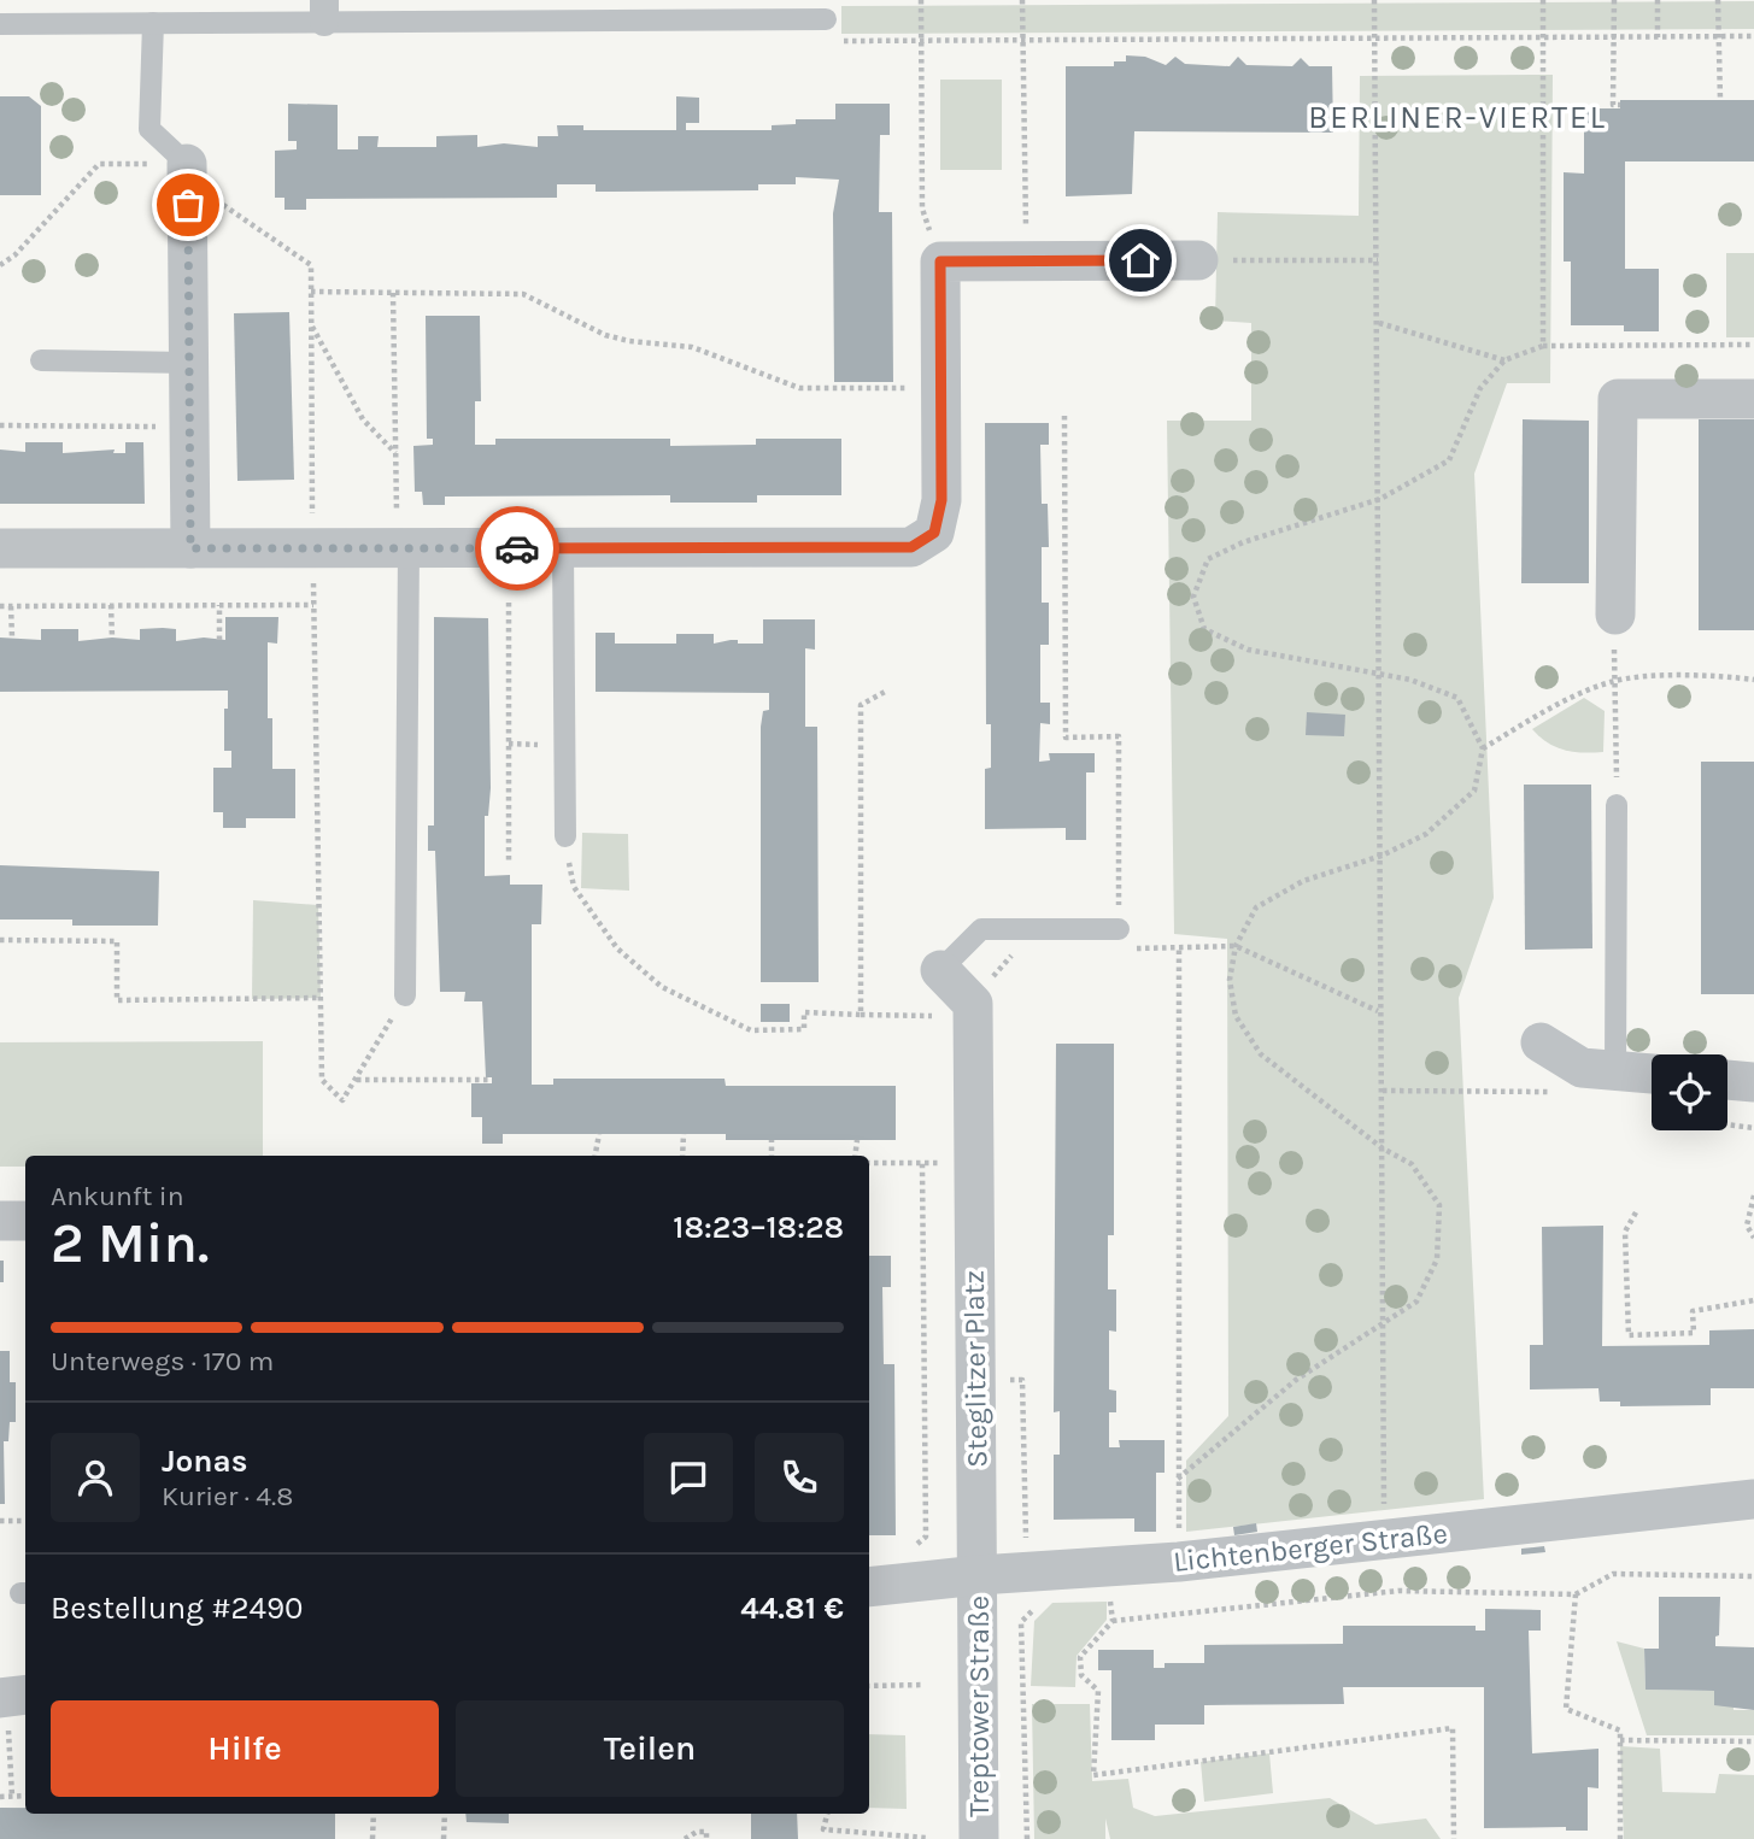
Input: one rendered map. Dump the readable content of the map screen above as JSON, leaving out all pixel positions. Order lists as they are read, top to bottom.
{
  "streets": {
    "street": ["Steglitzer Platz", "Lichtenberger Straße", "Treptower Straße"]
  },
  "crossings": [
    ["Steglitzer Platz", "Lichtenberger Straße"],
    ["Steglitzer Platz", "Treptower Straße"],
    ["Lichtenberger Straße", "Treptower Straße"]
  ],
  "districts": ["BERLINER-VIERTEL"],
  "page": {
    "heading": ["2 Min.", "Ankunft in", "18:23–18:28"],
    "panel": [
      "Jonas",
      "Kurier · 4.8",
      "Bestellung #2490",
      "44.81 €"
    ],
    "bar": "Unterwegs · 170 m",
    "buttons": ["Hilfe", "Teilen"]
  }
}
